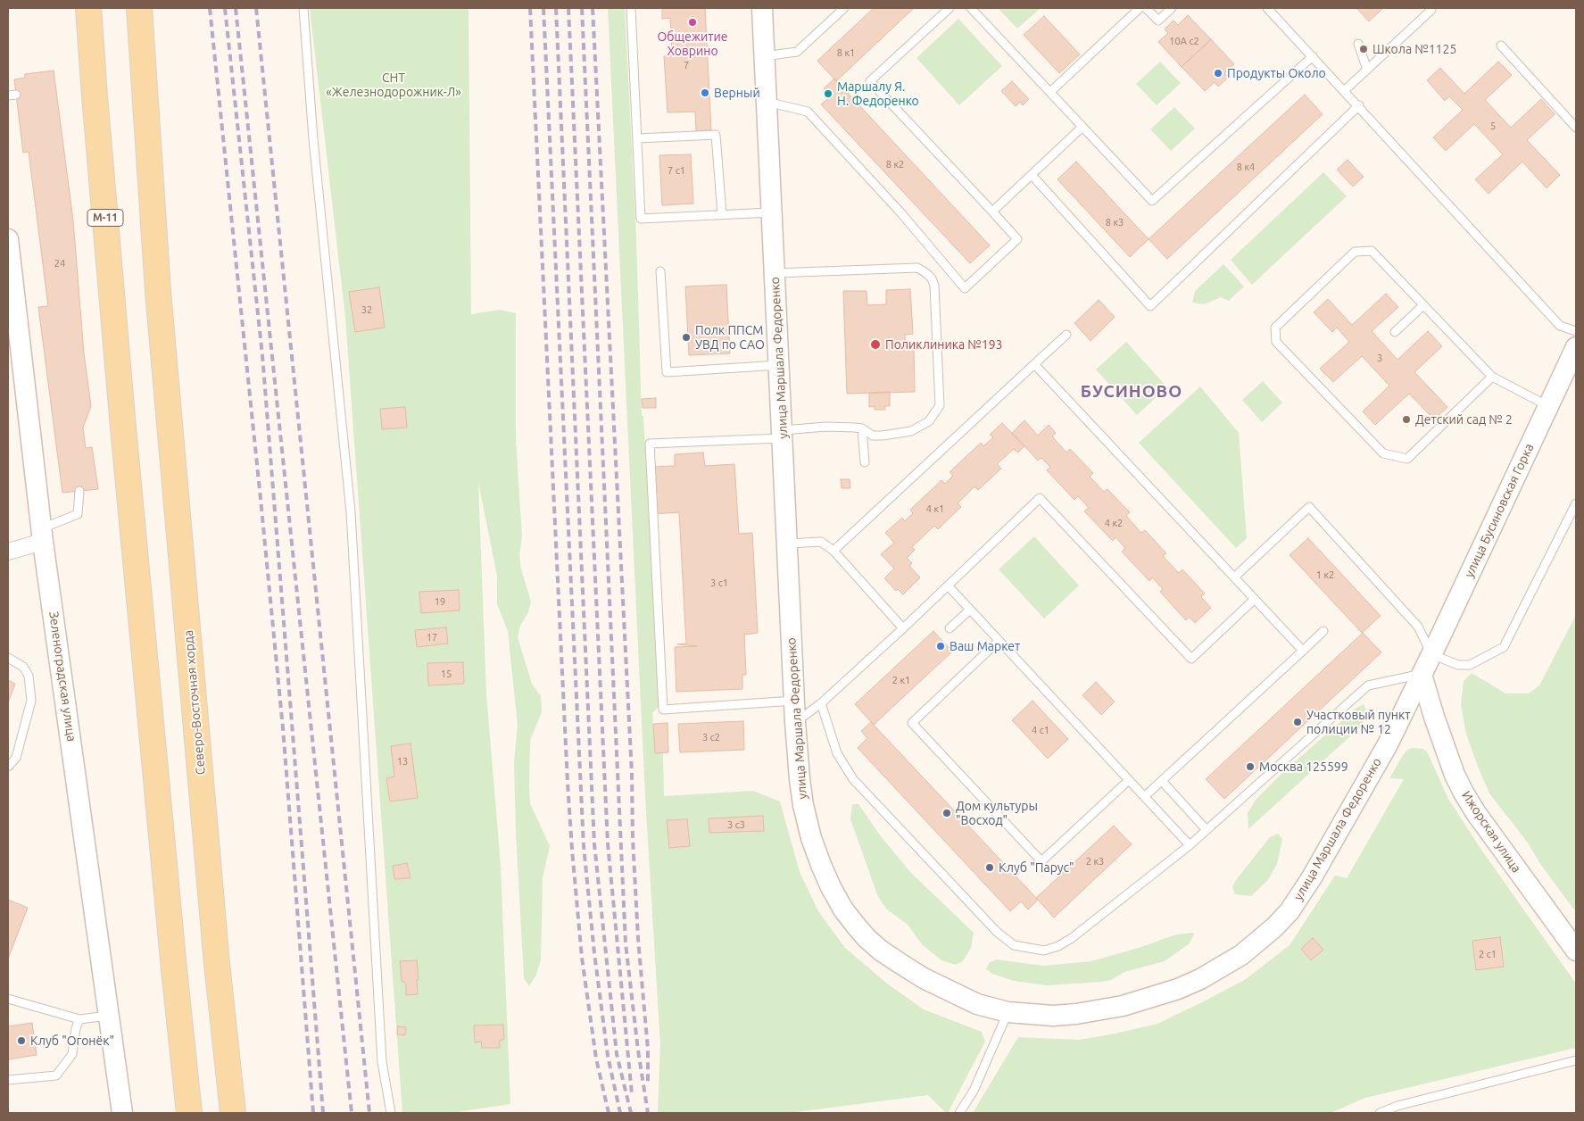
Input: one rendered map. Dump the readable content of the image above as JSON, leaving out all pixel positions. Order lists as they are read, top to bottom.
{
  "streets": {
    "main road": ["М-11", "Северо-Восточная хорда"],
    "street": [
      "улица Маршала Федоренко",
      "улица Бусиновская Горка",
      "Зеленоградская улица",
      "Ижорская улица"
    ]
  },
  "crossings": [
    ["улица Маршала Федоренко", "улица Бусиновская Горка"],
    ["улица Маршала Федоренко", "Ижорская улица"],
    ["улица Бусиновская Горка", "Ижорская улица"]
  ],
  "districts": ["БУСИНОВО"],
  "parks": ["СНТ «Железнодорожник-Л»"],
  "places": [
    "Общежитие Ховрино",
    "Школа №1125",
    "Продукты Около",
    "Верный",
    "Маршалу Я. Н. Федоренко",
    "Полк ППСМ УВД по САО",
    "Поликлиника №193",
    "Детский сад № 2",
    "Ваш Маркет",
    "Участковый пункт полиции № 12",
    "Москва 125599",
    "Дом культуры \"Восход\"",
    "Клуб \"Парус\"",
    "Клуб \"Огонёк\""
  ],
  "house_numbers": [
    "10А с2",
    "8 к1",
    "7",
    "5",
    "8 к2",
    "8 к4",
    "7 с1",
    "8 к3",
    "24",
    "32",
    "3",
    "4 к1",
    "4 к2",
    "1 к2",
    "3 с1",
    "19",
    "17",
    "15",
    "2 к1",
    "4 с1",
    "3 с2",
    "13",
    "3 с3",
    "2 к3",
    "2 с1"
  ]
}
